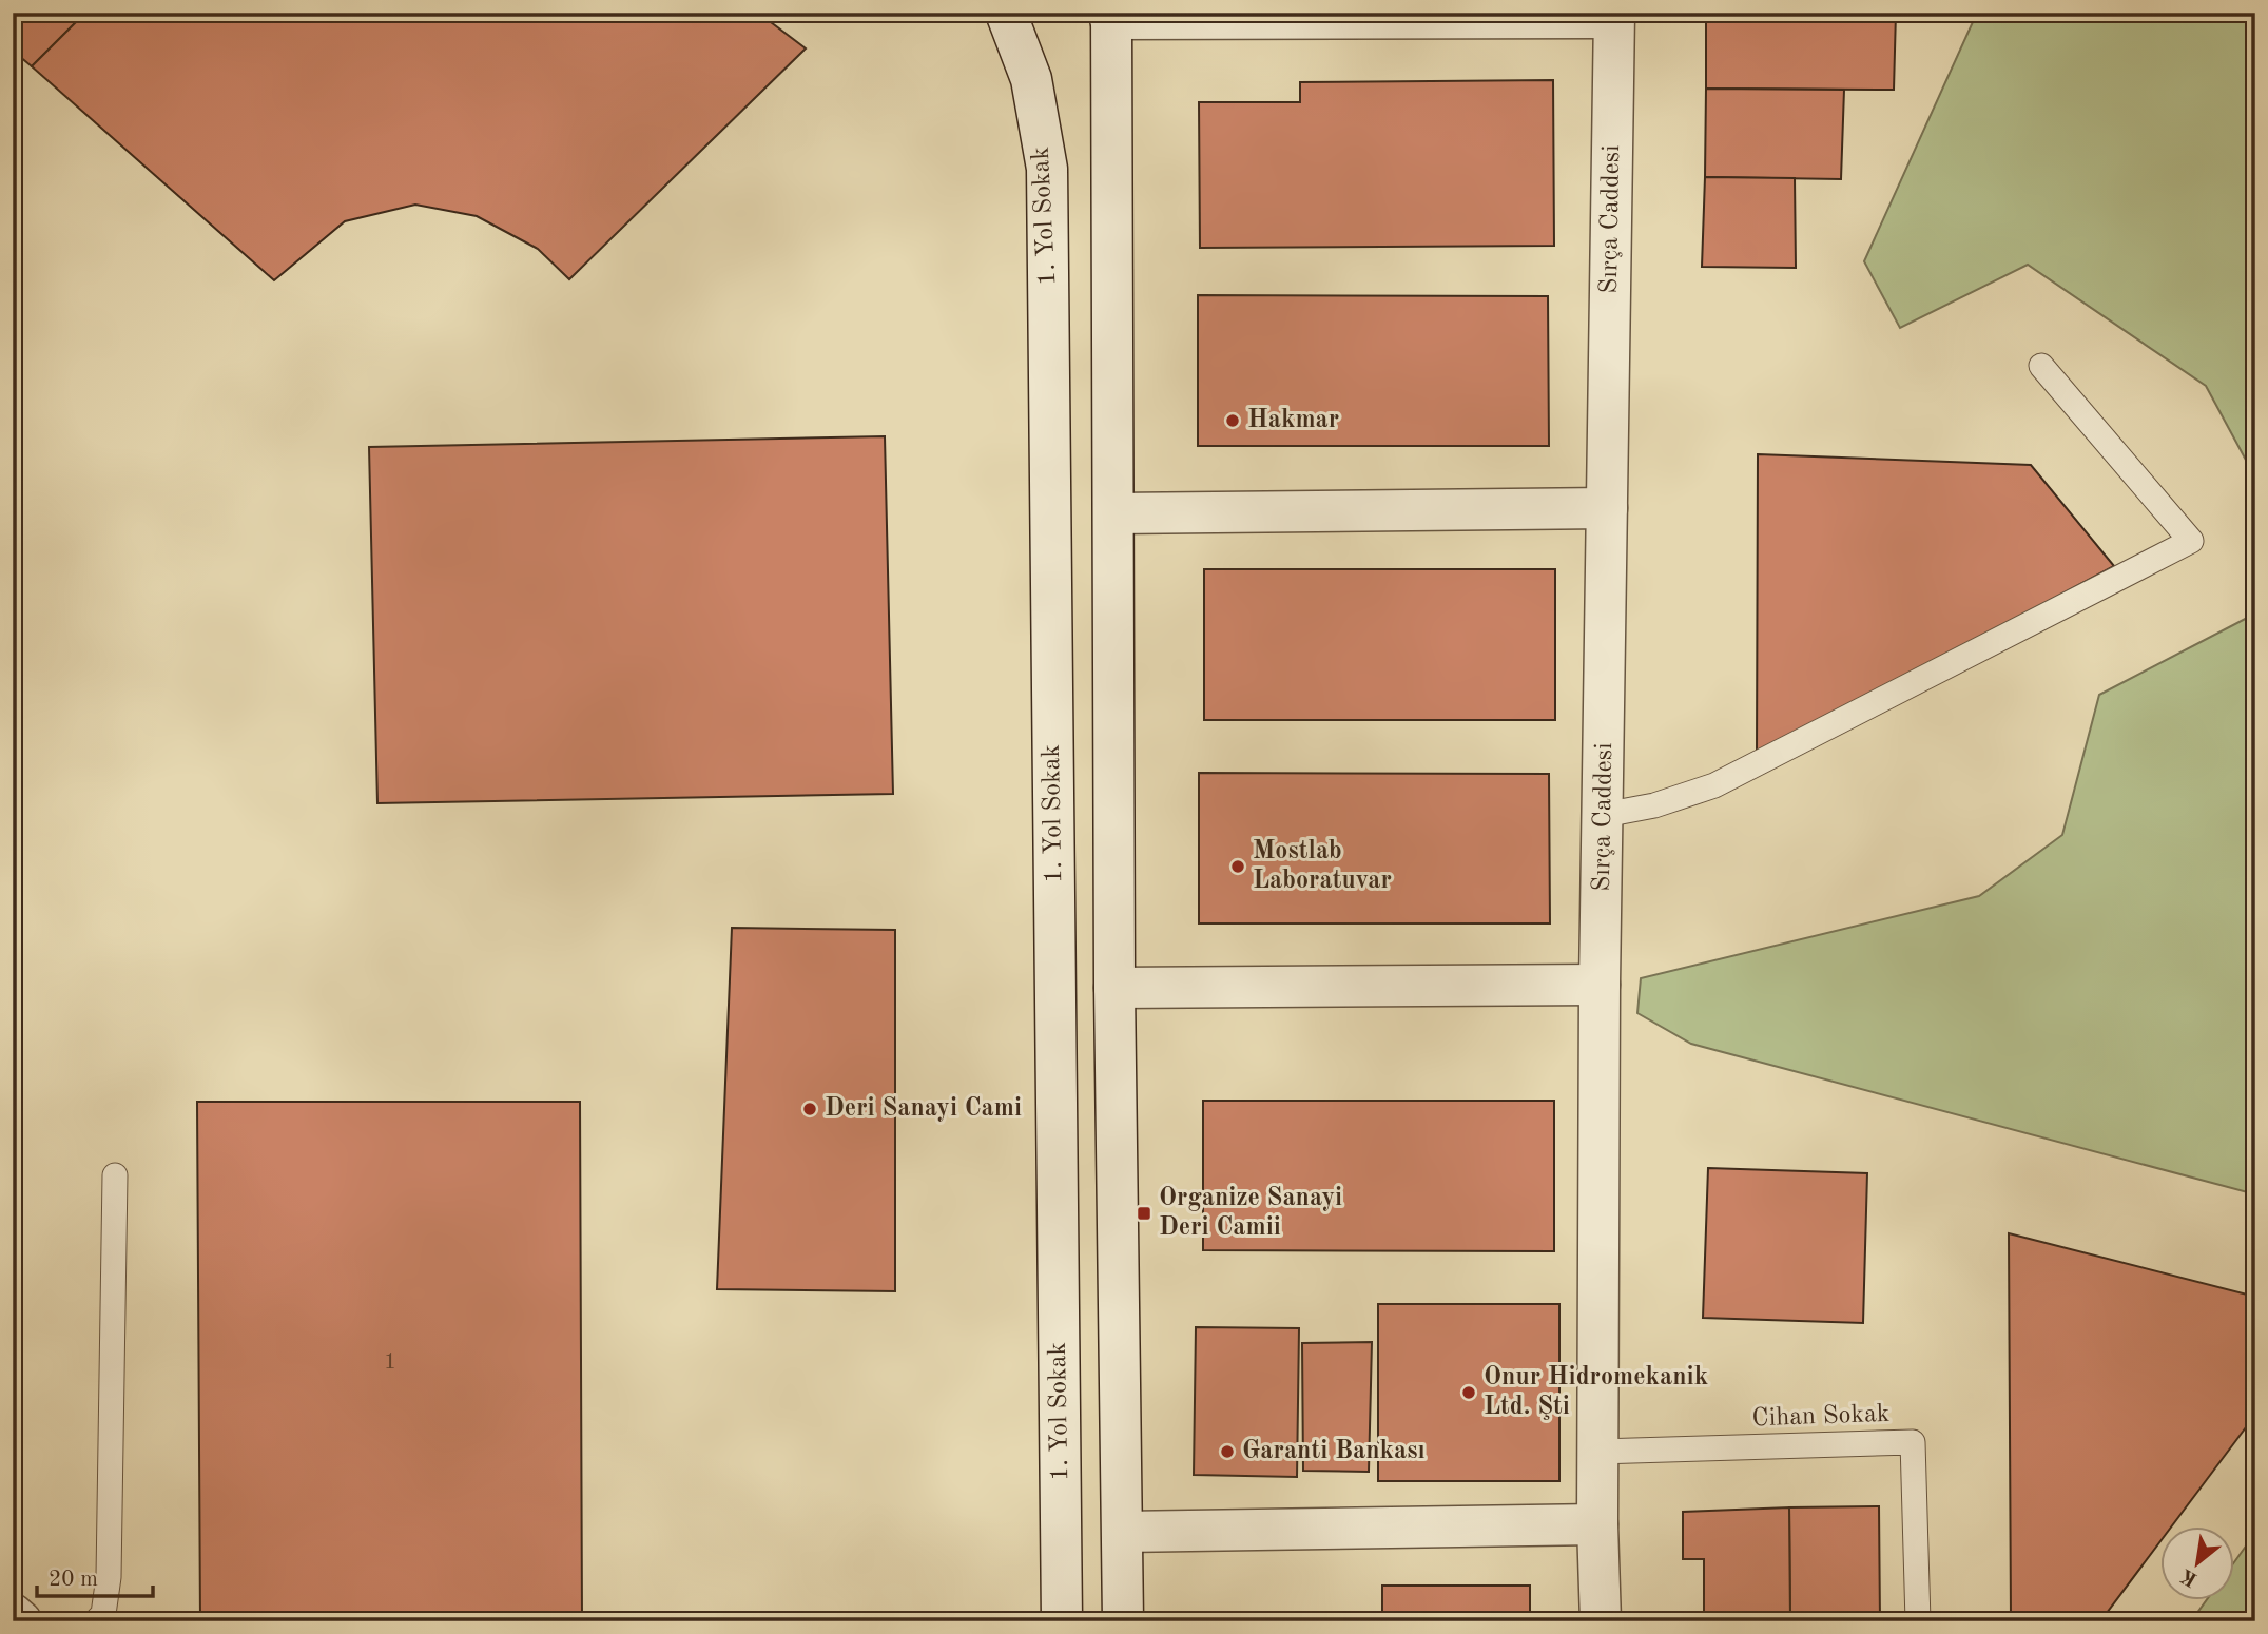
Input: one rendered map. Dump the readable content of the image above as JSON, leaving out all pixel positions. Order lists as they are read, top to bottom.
{
  "streets": {
    "street": ["1. Yol Sokak", "Sırça Caddesi"],
    "lane": ["Cihan Sokak"]
  },
  "crossings": [
    ["Sırça Caddesi", "Cihan Sokak"]
  ],
  "places": {
    "other": [
      "Hakmar",
      "Mostlab Laboratuvar",
      "Deri Sanayi Cami",
      "Onur Hidromekanik Ltd. Şti",
      "Garanti Bankası"
    ],
    "transit": ["Organize Sanayi Deri Camii"]
  },
  "house_numbers": ["1"],
  "scale_bar": "20 m",
  "north": "bottom left"
}
